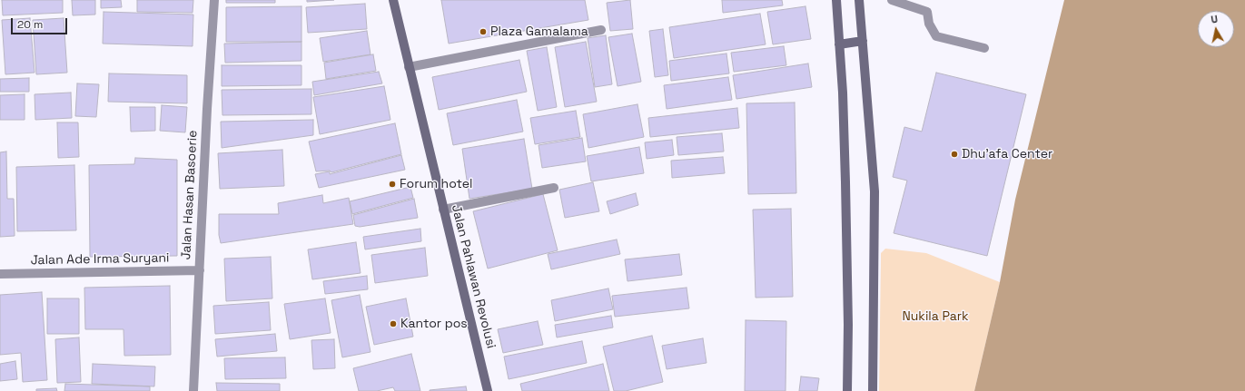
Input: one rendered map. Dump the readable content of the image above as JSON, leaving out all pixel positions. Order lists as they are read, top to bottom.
{
  "streets": {
    "street": ["Jalan Hasan Basoerie", "Jalan Ade Irma Suryani", "Jalan Pahlawan Revolusi"]
  },
  "crossings": [
    ["Jalan Hasan Basoerie", "Jalan Ade Irma Suryani"]
  ],
  "parks": ["Nukila Park"],
  "places": [
    "Plaza Gamalama",
    "Dhu'afa Center",
    "Forum hotel",
    "Kantor pos"
  ],
  "scale_bar": "20 m",
  "north": "top"
}
